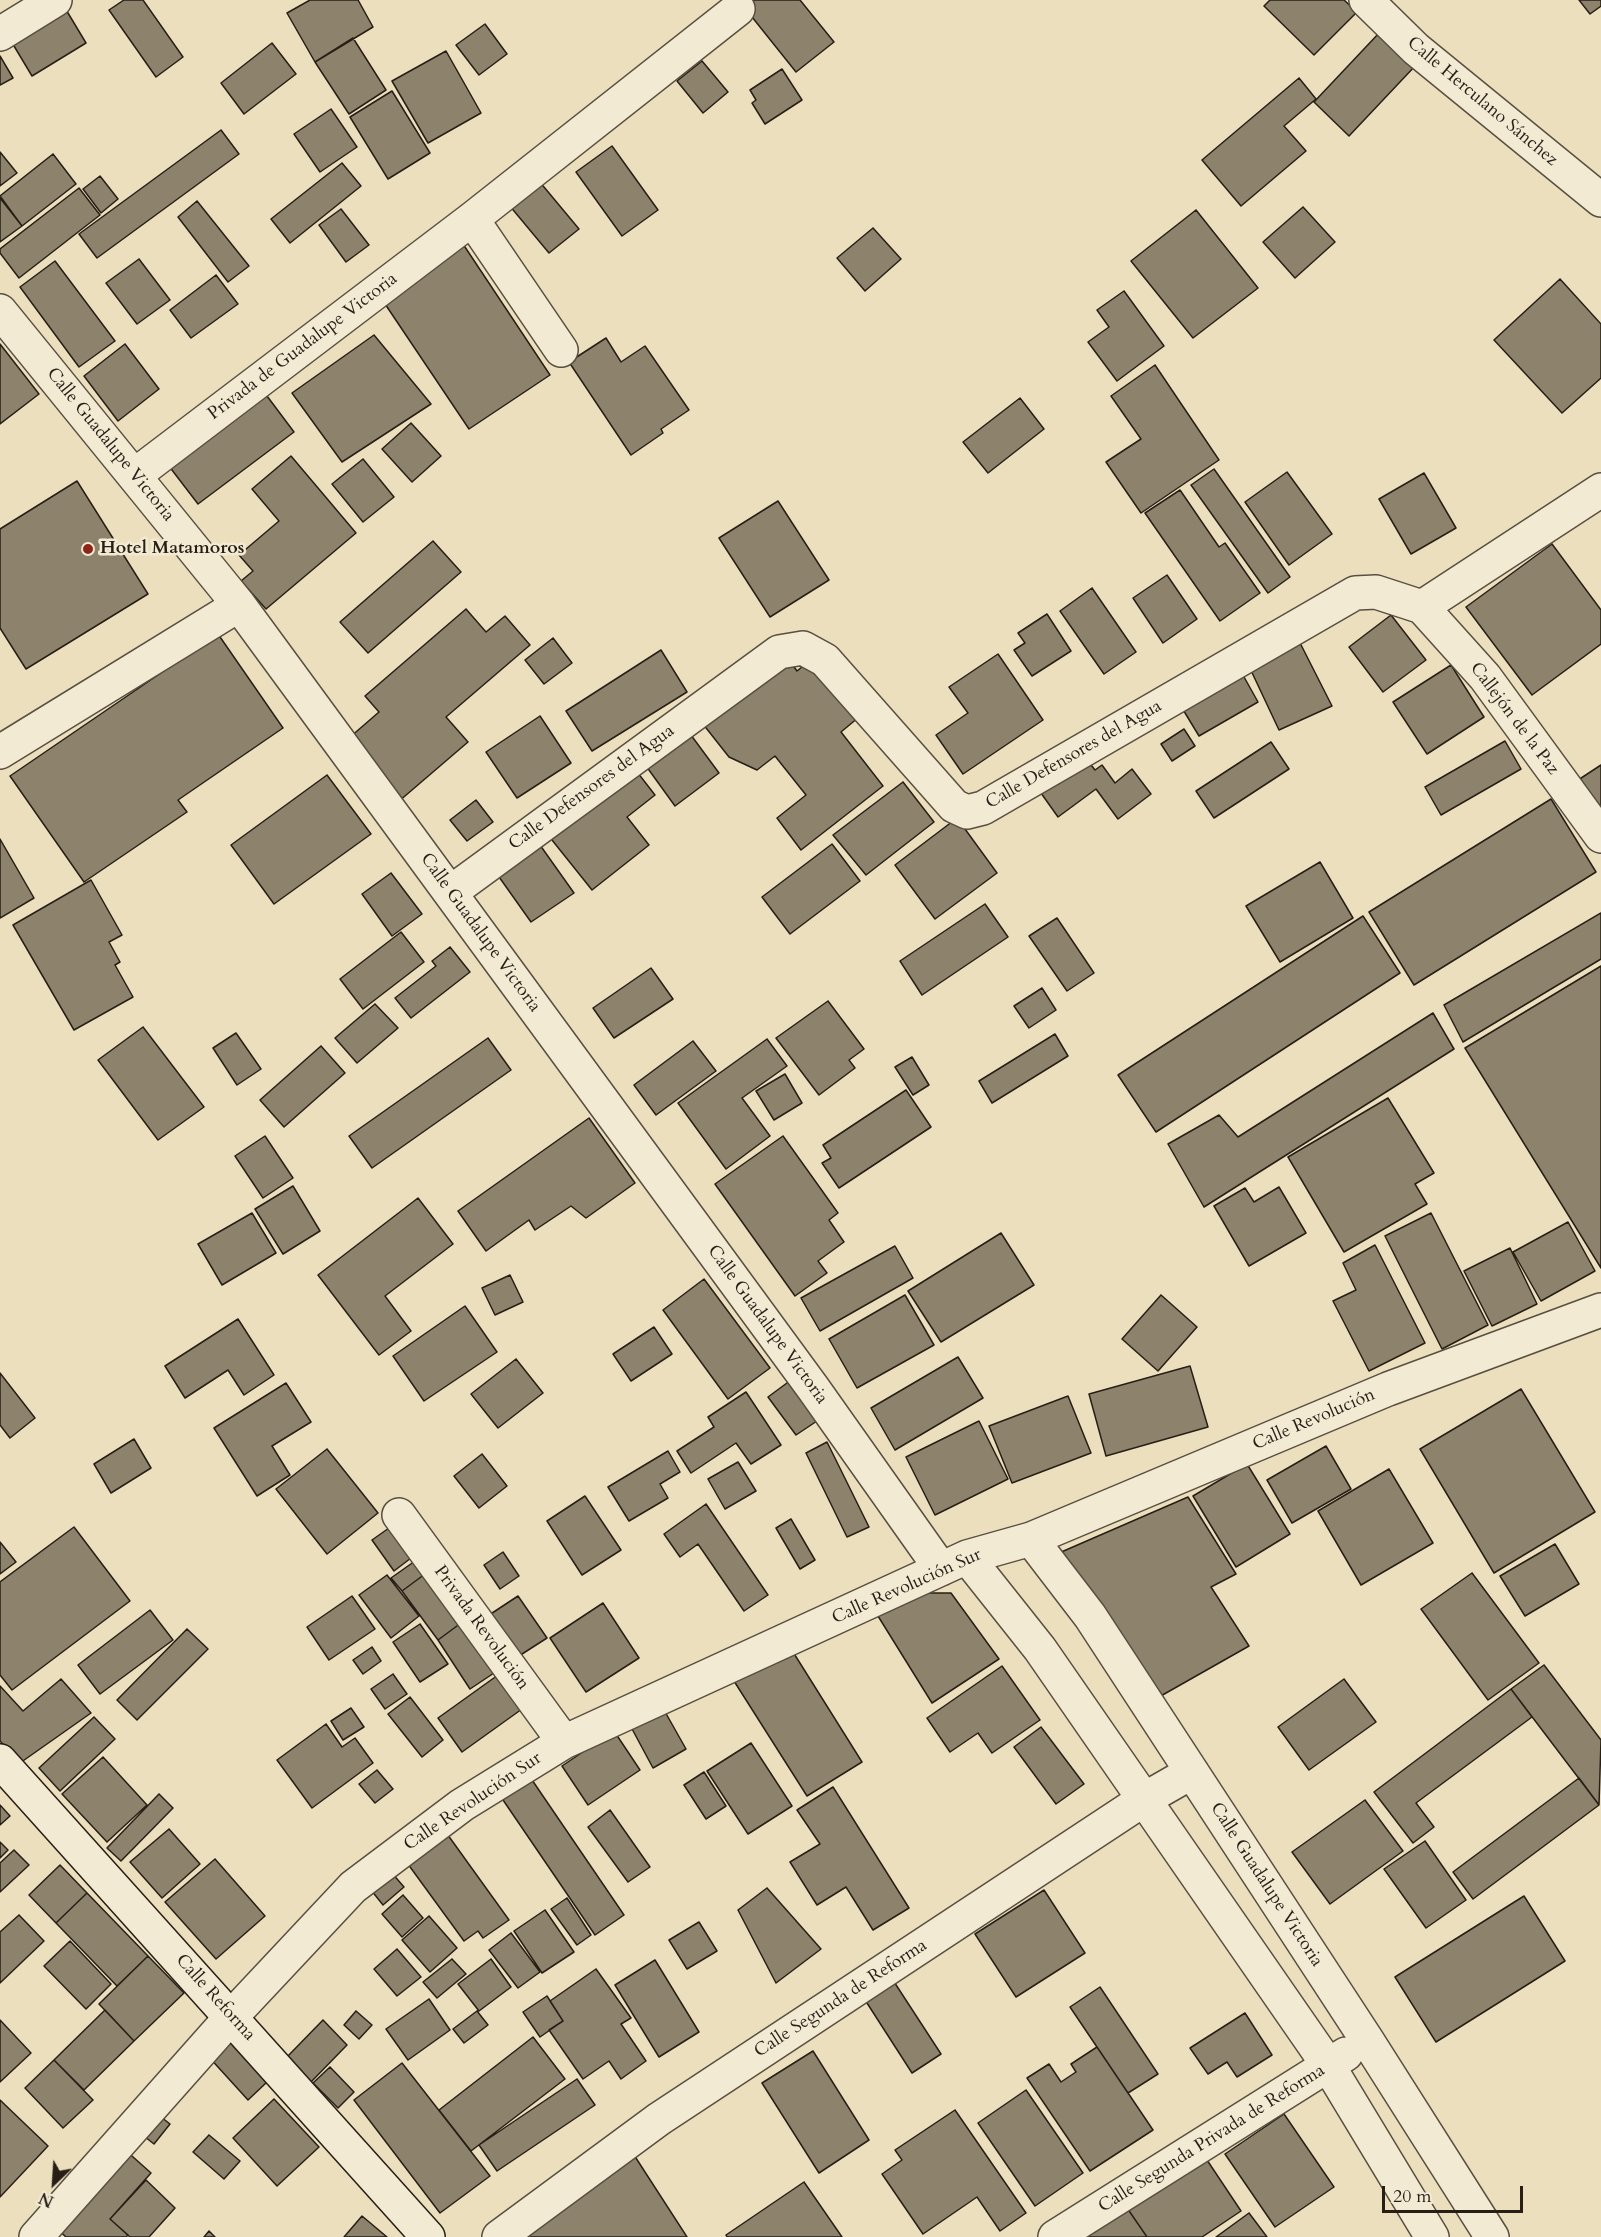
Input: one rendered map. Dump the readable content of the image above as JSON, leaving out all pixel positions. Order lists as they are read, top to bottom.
{
  "streets": {
    "street": [
      "Calle Herculano Sánchez",
      "Privada de Guadalupe Victoria",
      "Calle Guadalupe Victoria",
      "Callejón de la Paz",
      "Calle Defensores del Agua",
      "Calle Revolución",
      "Calle Revolución Sur",
      "Privada Revolución",
      "Calle Reforma",
      "Calle Segunda de Reforma",
      "Calle Segunda Privada de Reforma"
    ]
  },
  "crossings": [
    ["Privada de Guadalupe Victoria", "Calle Guadalupe Victoria"],
    ["Calle Guadalupe Victoria", "Calle Defensores del Agua"],
    ["Calle Guadalupe Victoria", "Calle Revolución"],
    ["Calle Guadalupe Victoria", "Calle Revolución Sur"],
    ["Calle Guadalupe Victoria", "Calle Segunda de Reforma"],
    ["Calle Guadalupe Victoria", "Calle Segunda Privada de Reforma"],
    ["Callejón de la Paz", "Calle Defensores del Agua"],
    ["Calle Revolución", "Calle Revolución Sur"],
    ["Calle Revolución Sur", "Privada Revolución"],
    ["Calle Revolución Sur", "Calle Reforma"]
  ],
  "places": ["Hotel Matamoros"],
  "scale_bar": "20 m",
  "north": "bottom left"
}
